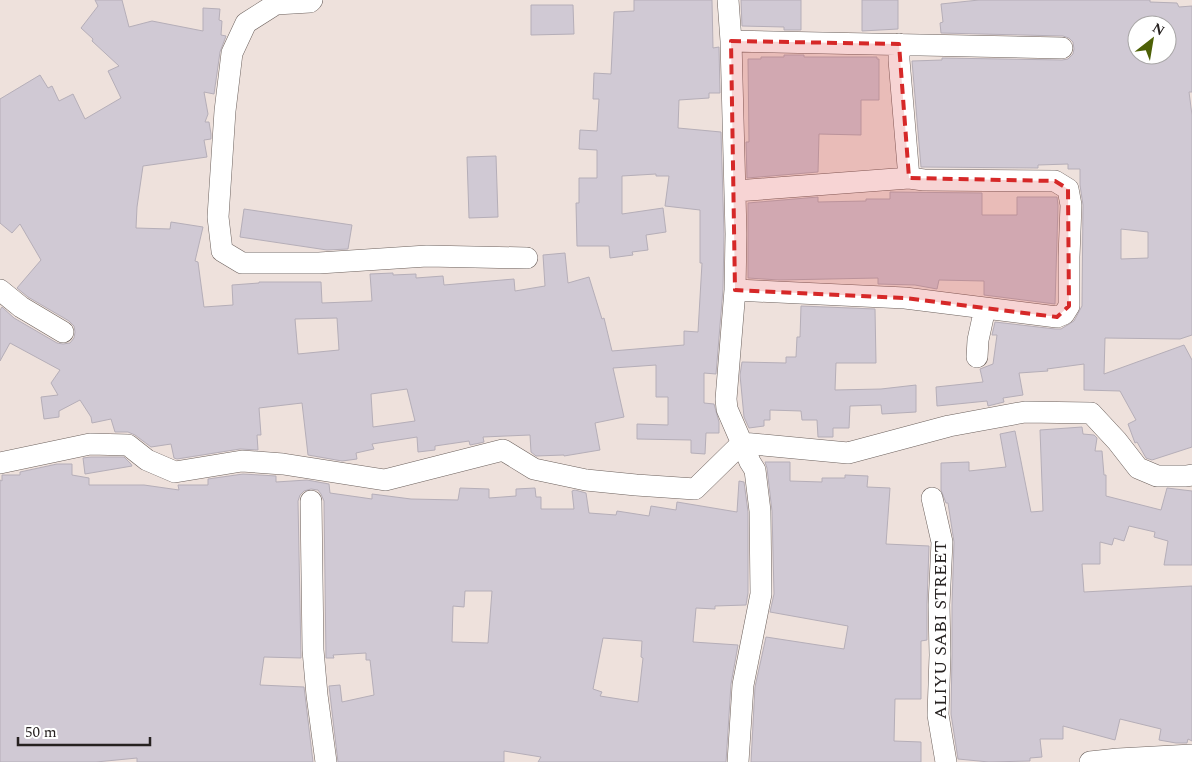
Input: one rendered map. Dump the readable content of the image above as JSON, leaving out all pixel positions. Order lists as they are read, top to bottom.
{
  "streets": {
    "street": ["ALIYU SABI STREET"]
  },
  "scale_bar": "50 m",
  "north": "top right"
}
